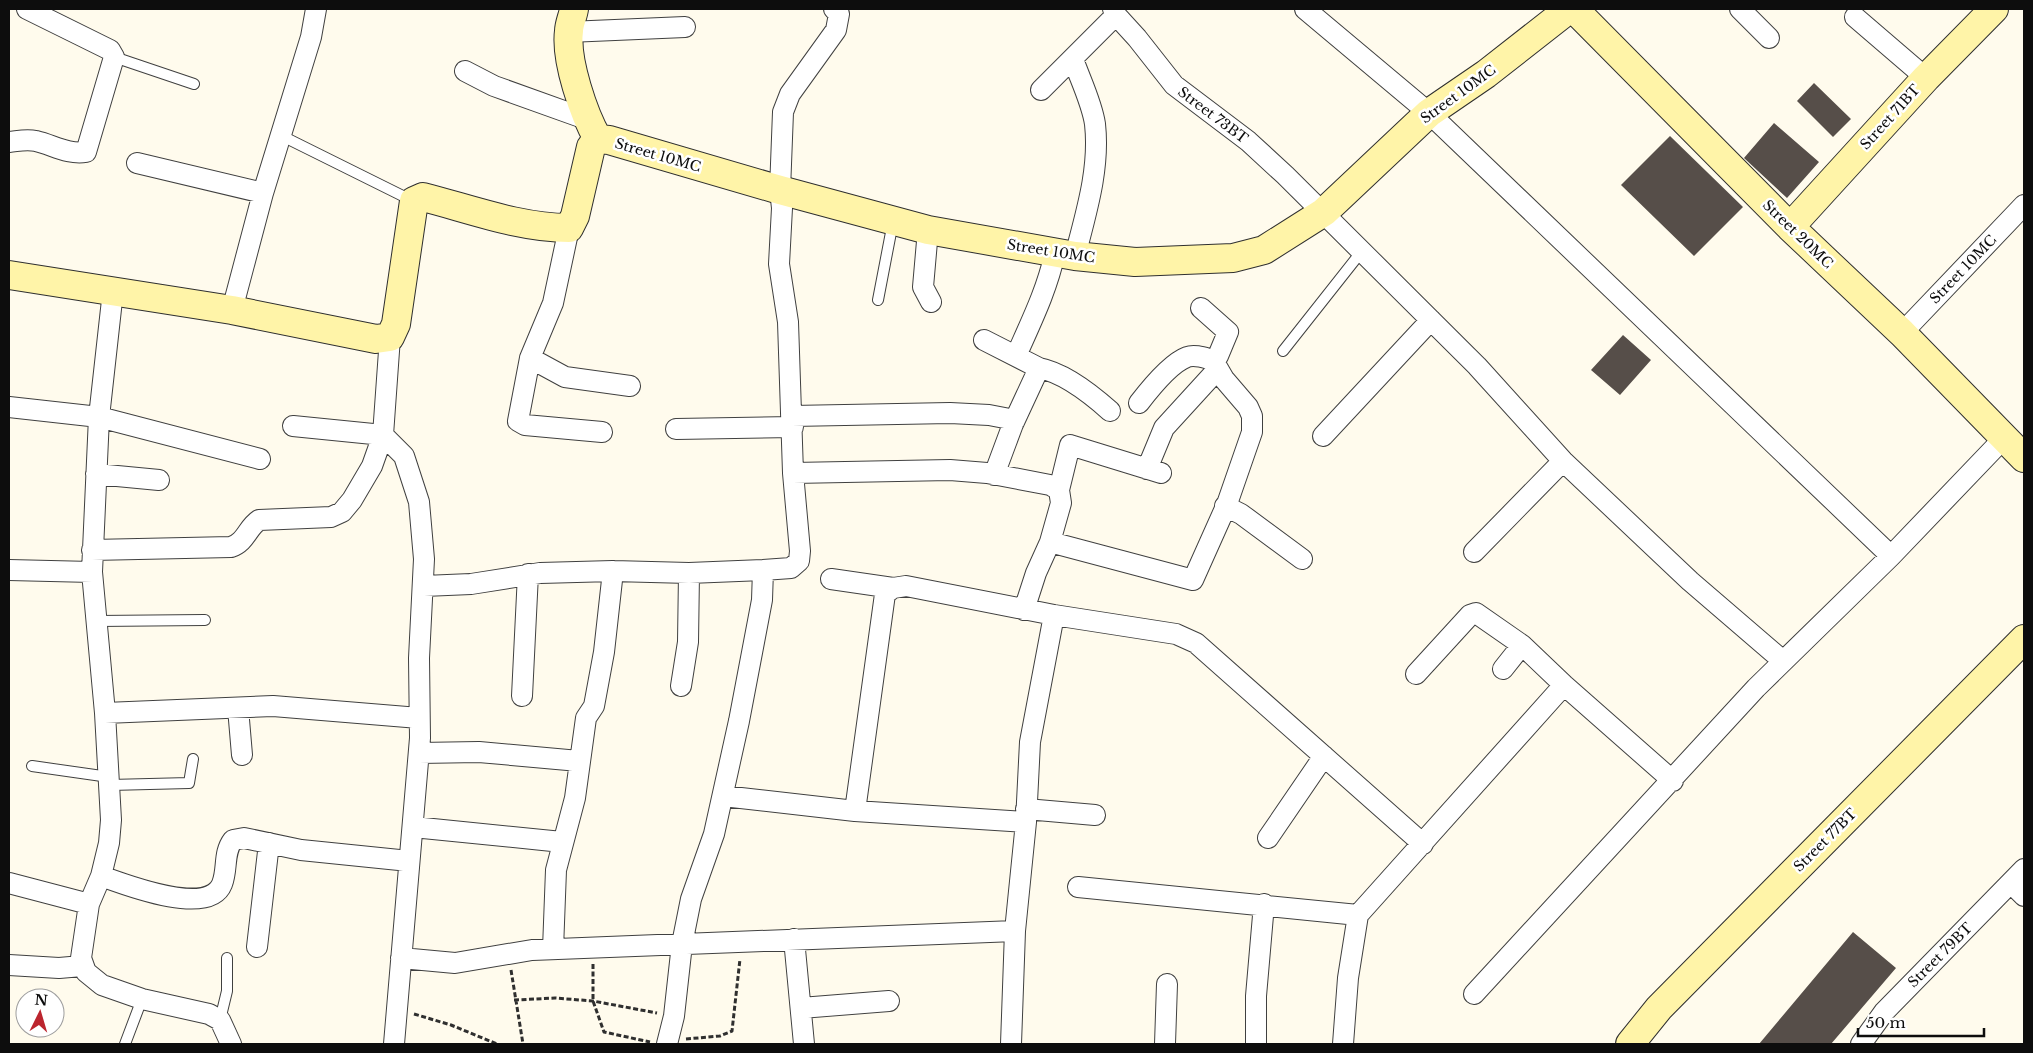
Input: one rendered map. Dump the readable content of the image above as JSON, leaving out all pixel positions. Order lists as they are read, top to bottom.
{
  "streets": {
    "street": [
      "Street 10MC",
      "Street 73BT",
      "Street 71BT",
      "Street 20MC",
      "Street 77BT",
      "Street 79BT"
    ]
  },
  "crossings": [
    ["Street 10MC", "Street 73BT"],
    ["Street 10MC", "Street 20MC"],
    ["Street 71BT", "Street 20MC"]
  ],
  "scale_bar": "50 m",
  "north": "top"
}
